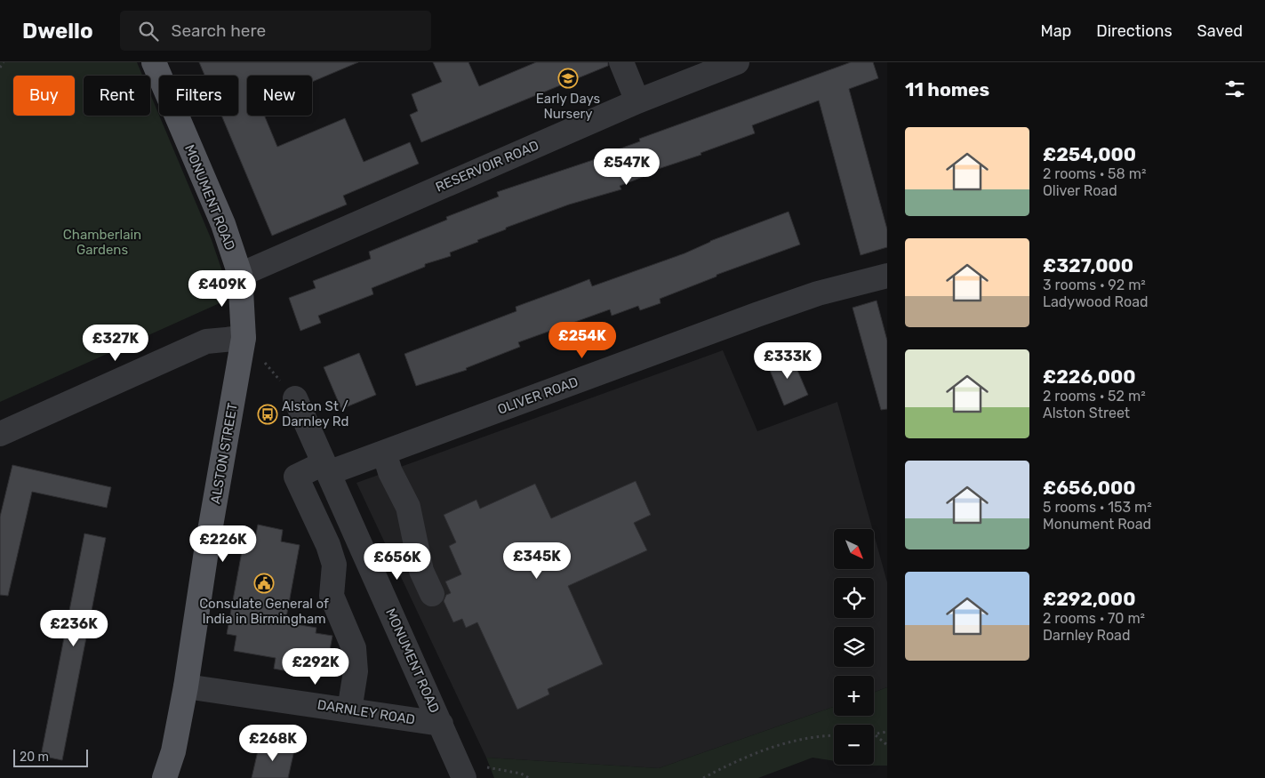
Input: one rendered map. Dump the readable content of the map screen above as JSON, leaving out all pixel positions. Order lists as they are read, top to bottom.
{
  "streets": {
    "main road": ["MONUMENT ROAD", "ALSTON STREET"],
    "street": ["RESERVOIR ROAD", "OLIVER ROAD", "DARNLEY ROAD"]
  },
  "crossings": [
    ["RESERVOIR ROAD", "MONUMENT ROAD"],
    ["MONUMENT ROAD", "OLIVER ROAD"],
    ["MONUMENT ROAD", "ALSTON STREET"],
    ["MONUMENT ROAD", "DARNLEY ROAD"],
    ["OLIVER ROAD", "DARNLEY ROAD"],
    ["ALSTON STREET", "DARNLEY ROAD"]
  ],
  "parks": ["Chamberlain Gardens"],
  "places": {
    "school or university": ["Early Days Nursery"],
    "bus stop": ["Alston St / Darnley Rd"],
    "public building": ["Consulate General of India in Birmingham"]
  },
  "scale_bar": "20 m",
  "north": "bottom right",
  "page": {
    "header": "Dwello",
    "search": "Search here",
    "nav": ["Map", "Directions", "Saved"],
    "heading": "11 homes",
    "chip": [
      "Buy",
      "Rent",
      "Filters",
      "New"
    ],
    "list": [
      {
        "name": "£254,000",
        "note": "2 rooms · 58 m² · Oliver Road"
      },
      {
        "name": "£327,000",
        "note": "3 rooms · 92 m² · Ladywood Road"
      },
      {
        "name": "£226,000",
        "note": "2 rooms · 52 m² · Alston Street"
      },
      {
        "name": "£656,000",
        "note": "5 rooms · 153 m² · Monument Road"
      },
      {
        "name": "£292,000",
        "note": "2 rooms · 70 m² · Darnley Road"
      }
    ],
    "price": [
      "£547K",
      "£409K",
      "£254K",
      "£327K",
      "£333K",
      "£226K",
      "£345K",
      "£656K",
      "£236K",
      "£292K",
      "£268K"
    ],
    "map_buttons": ["+", "−"],
    "scale": "20 m"
  }
}
